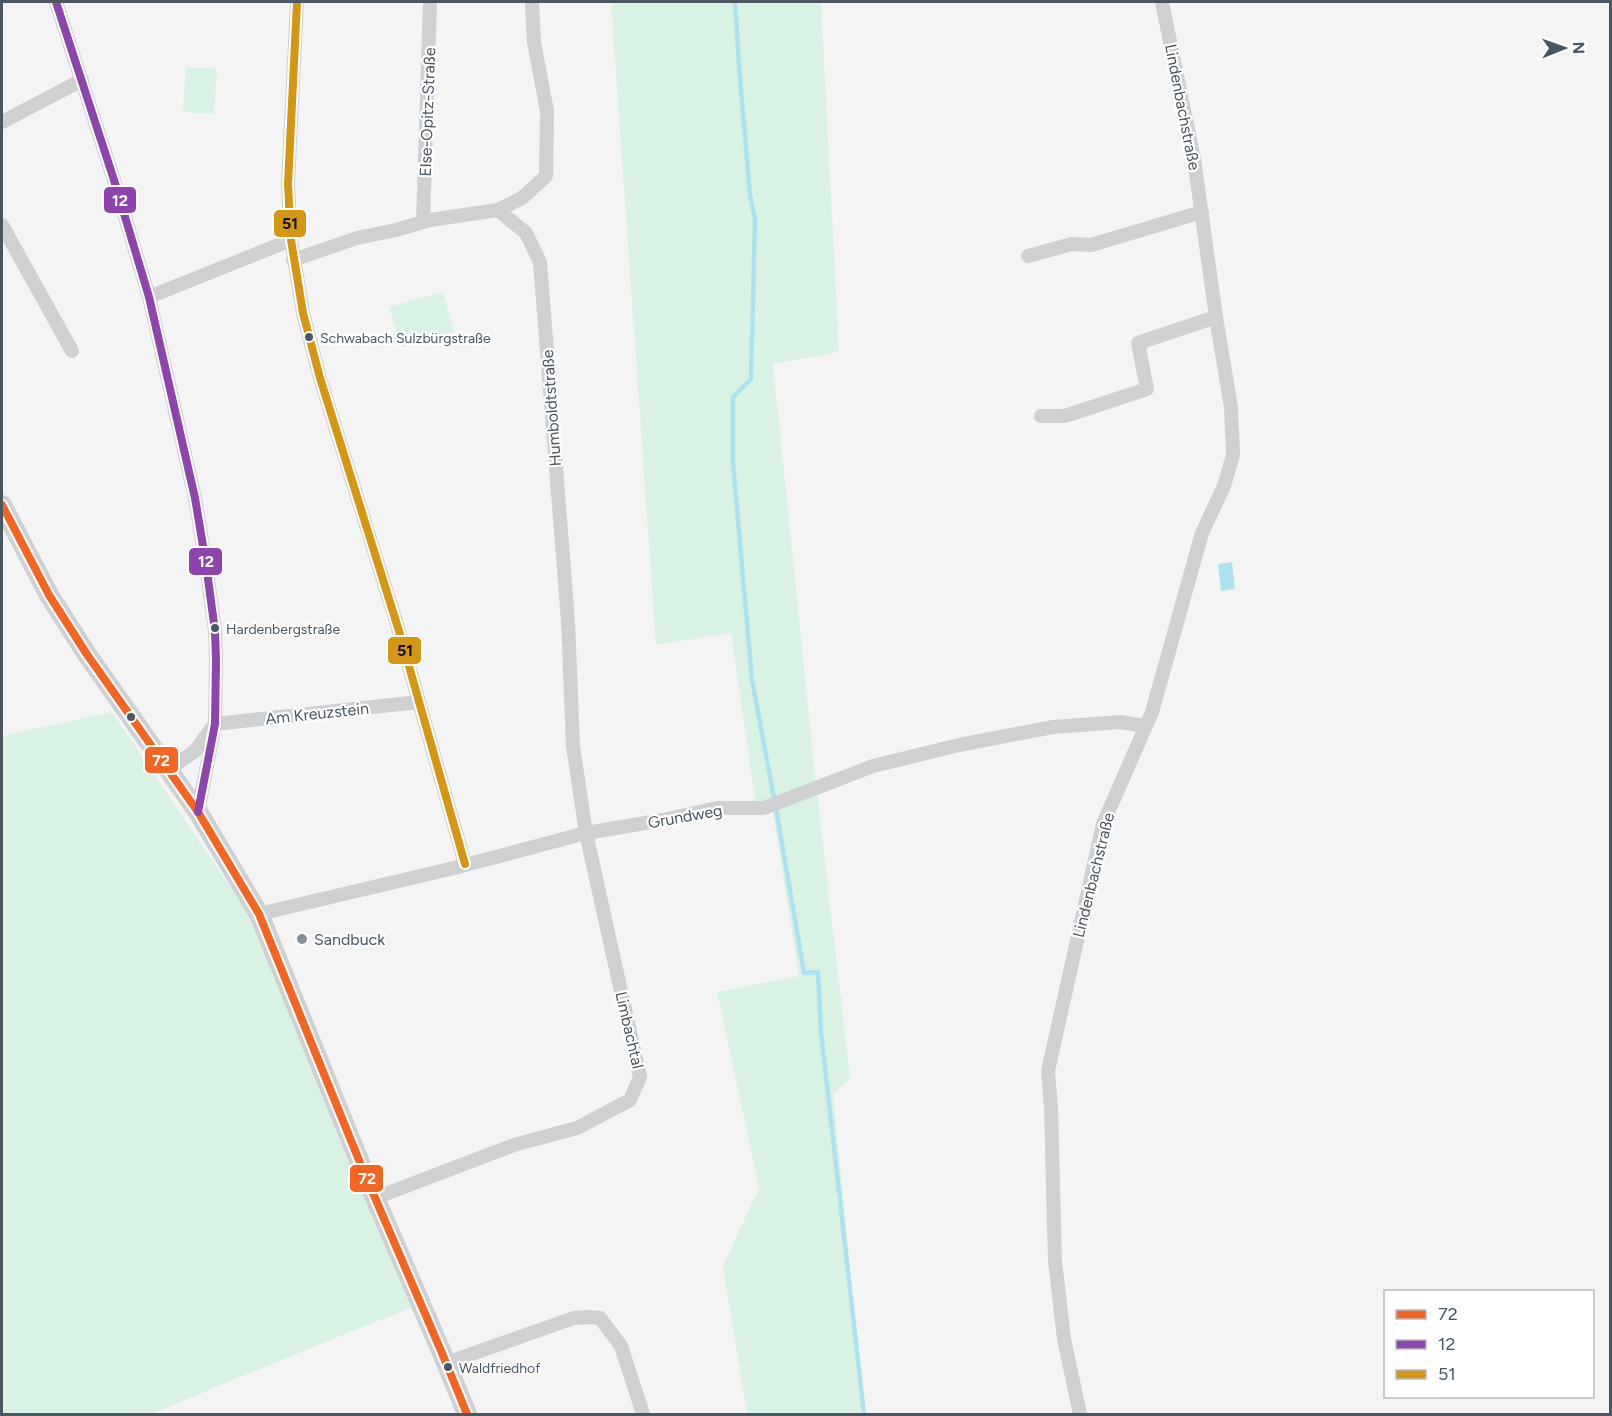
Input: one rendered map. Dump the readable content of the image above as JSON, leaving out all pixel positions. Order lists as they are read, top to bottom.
{
  "streets": {
    "street": [
      "Lindenbachstraße",
      "Else-Opitz-Straße",
      "Humboldtstraße",
      "Am Kreuzstein",
      "Grundweg",
      "Limbachtal"
    ]
  },
  "crossings": [
    ["Lindenbachstraße", "Grundweg"],
    ["Humboldtstraße", "Grundweg"],
    ["Humboldtstraße", "Limbachtal"],
    ["Grundweg", "Limbachtal"]
  ],
  "places": [
    "Schwabach Sulzbürgstraße",
    "Hardenbergstraße",
    "Sandbuck",
    "Waldfriedhof"
  ],
  "lines": ["transit line 12", "transit line 51", "transit line 72"],
  "legend": ["72", "12", "51"],
  "north": "right"
}
